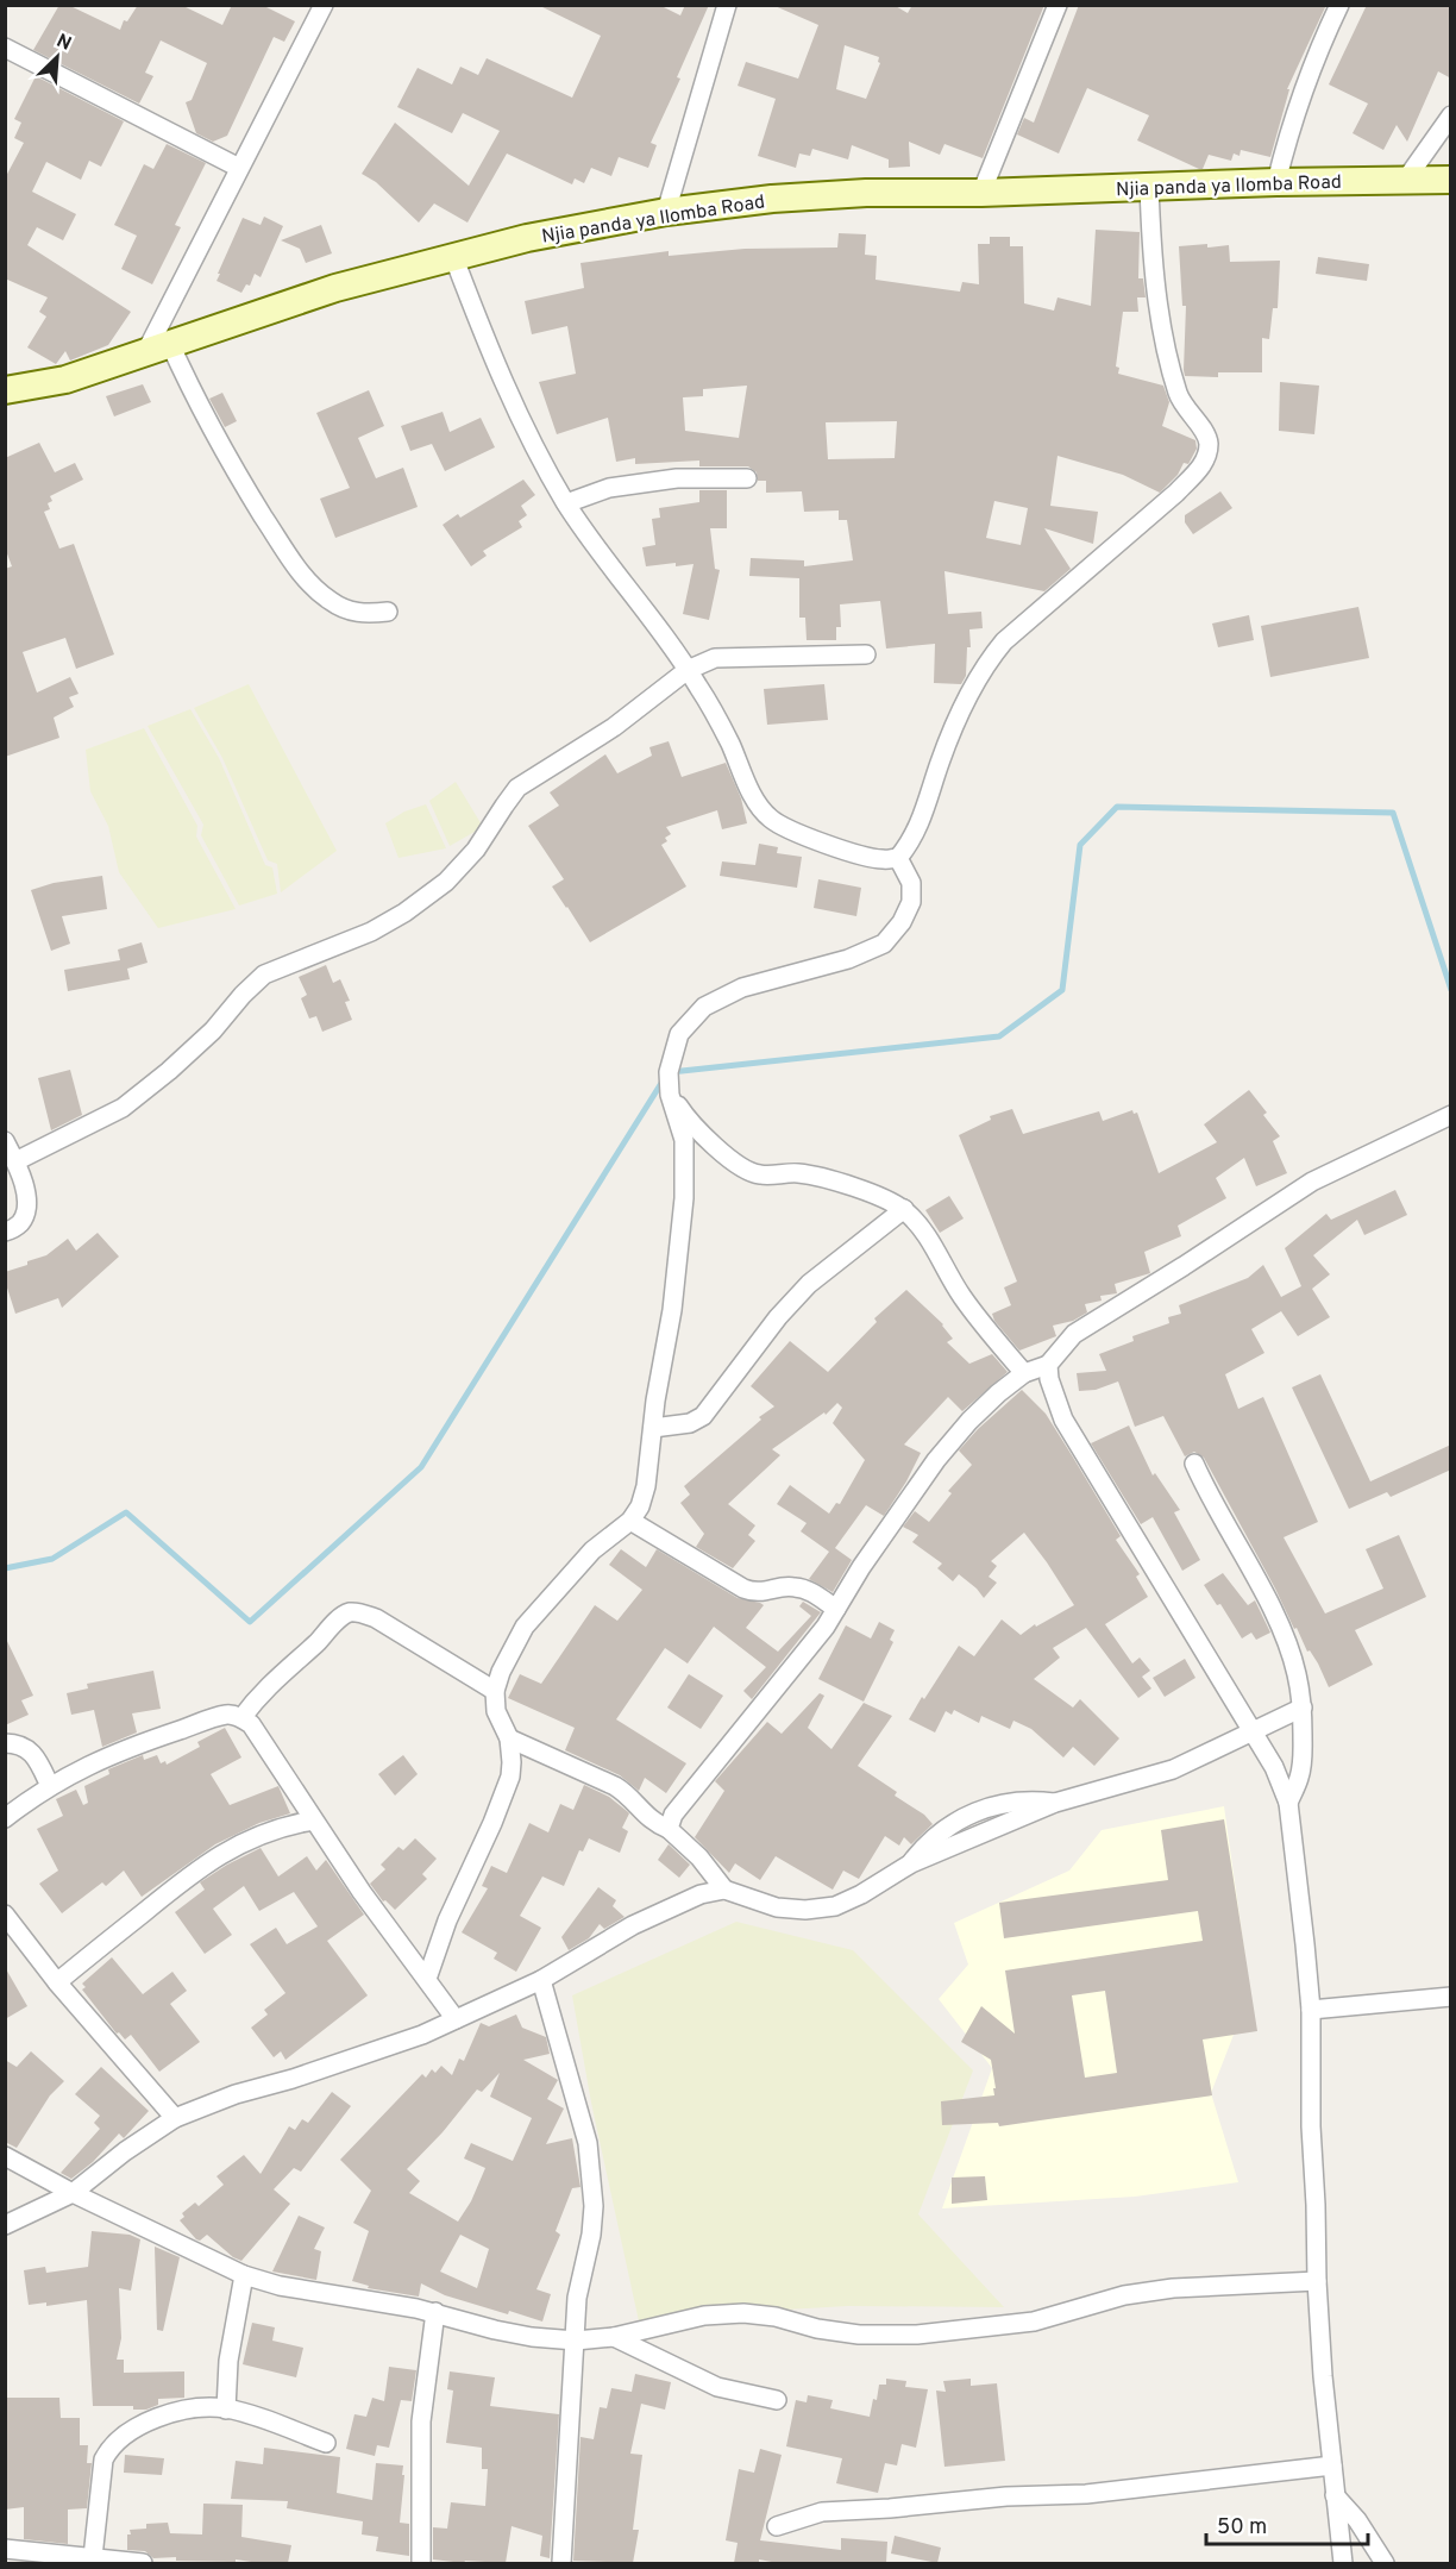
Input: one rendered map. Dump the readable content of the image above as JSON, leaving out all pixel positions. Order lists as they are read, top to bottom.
{
  "streets": {
    "main road": ["Njia panda ya Ilomba Road"]
  },
  "scale_bar": "50 m",
  "north": "top right"
}
